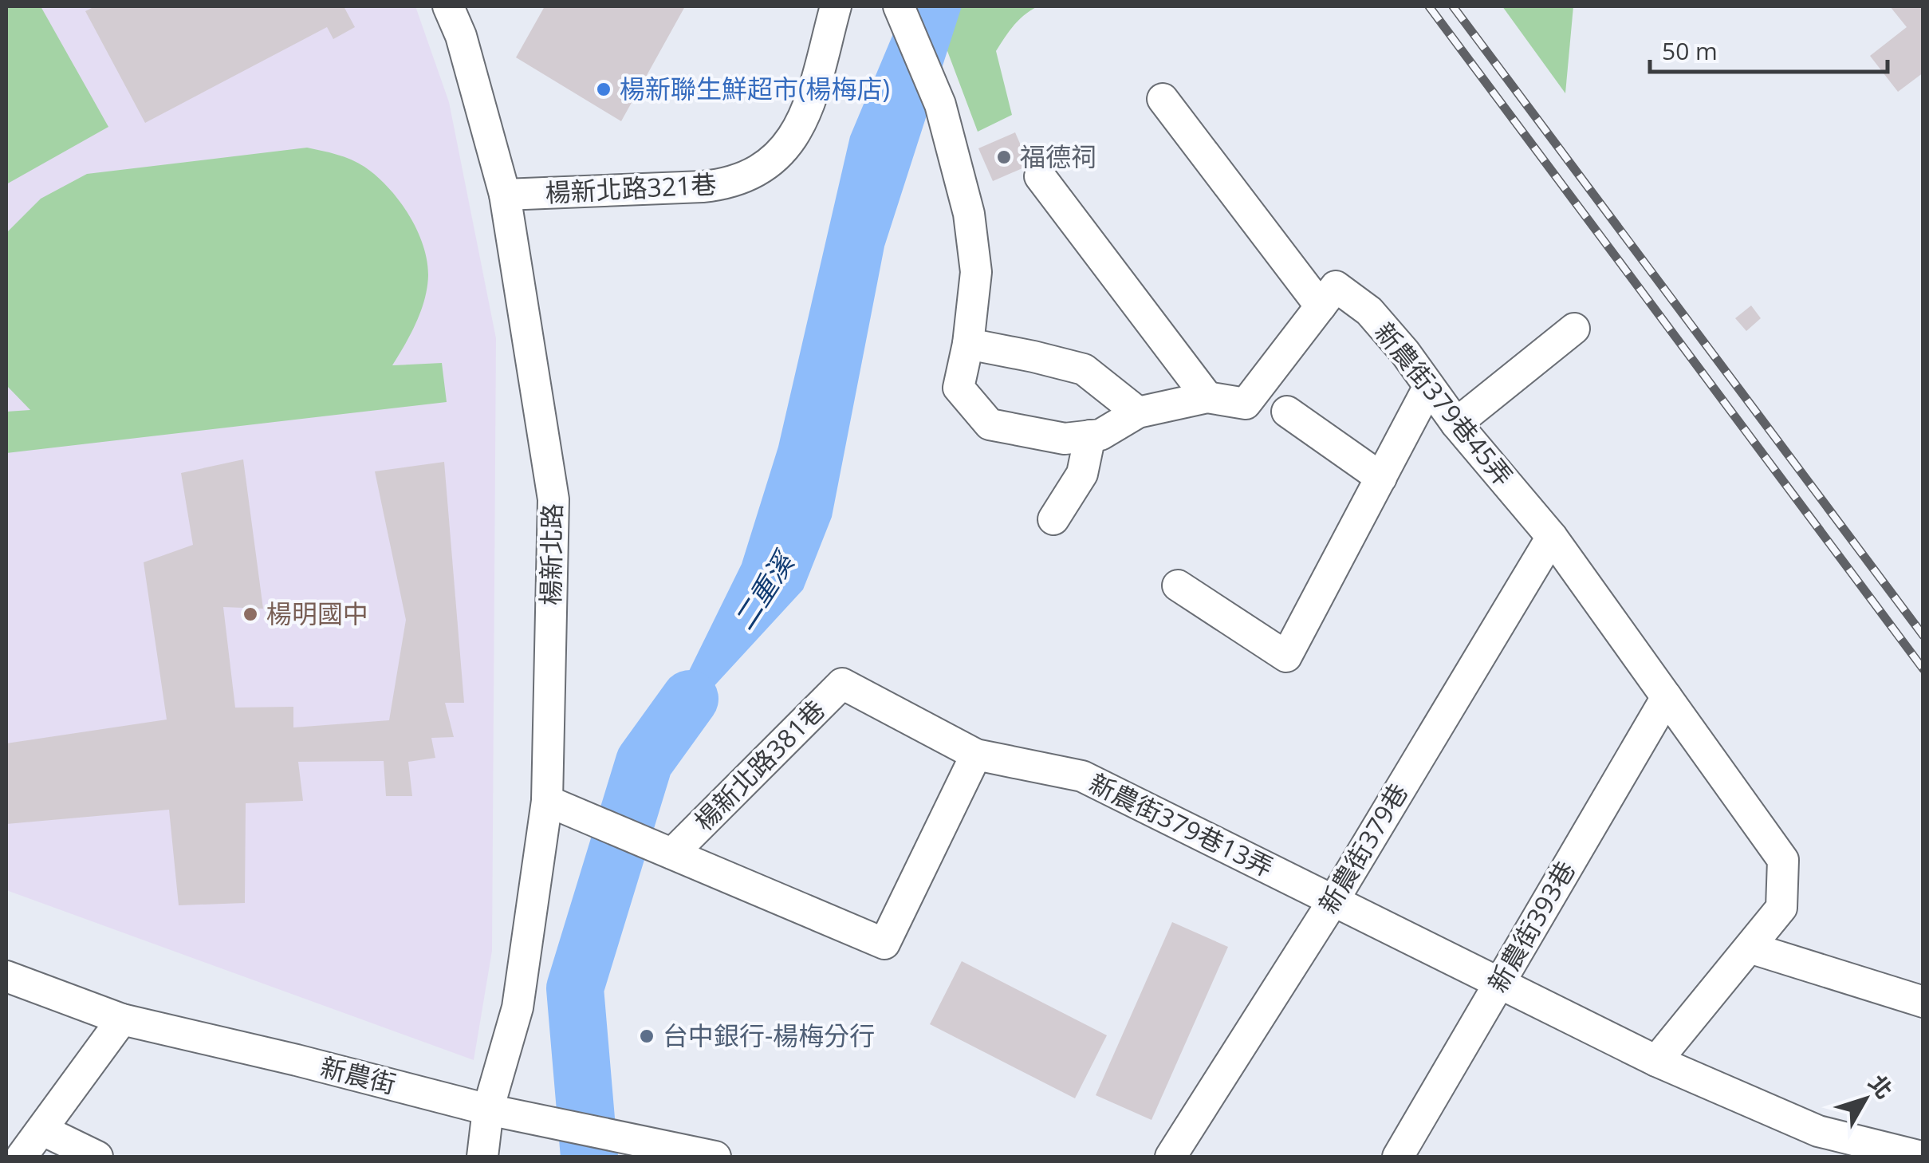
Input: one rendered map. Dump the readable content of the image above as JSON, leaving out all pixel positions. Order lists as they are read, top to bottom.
{
  "streets": {
    "street": [
      "楊新北路321巷",
      "新農街379巷45弄",
      "楊新北路",
      "楊新北路381巷",
      "新農街379巷13弄",
      "新農街379巷",
      "新農街393巷",
      "新農街"
    ]
  },
  "crossings": [
    ["楊新北路321巷", "楊新北路"],
    ["新農街379巷45弄", "新農街379巷13弄"],
    ["新農街379巷45弄", "新農街379巷"],
    ["新農街379巷45弄", "新農街393巷"],
    ["楊新北路", "新農街"],
    ["楊新北路381巷", "新農街379巷13弄"],
    ["新農街379巷13弄", "新農街379巷"],
    ["新農街379巷13弄", "新農街393巷"]
  ],
  "water": ["二重溪"],
  "places": [
    "楊新聯生鮮超市(楊梅店)",
    "福德祠",
    "楊明國中",
    "台中銀行-楊梅分行"
  ],
  "scale_bar": "50 m",
  "north": "top right"
}
